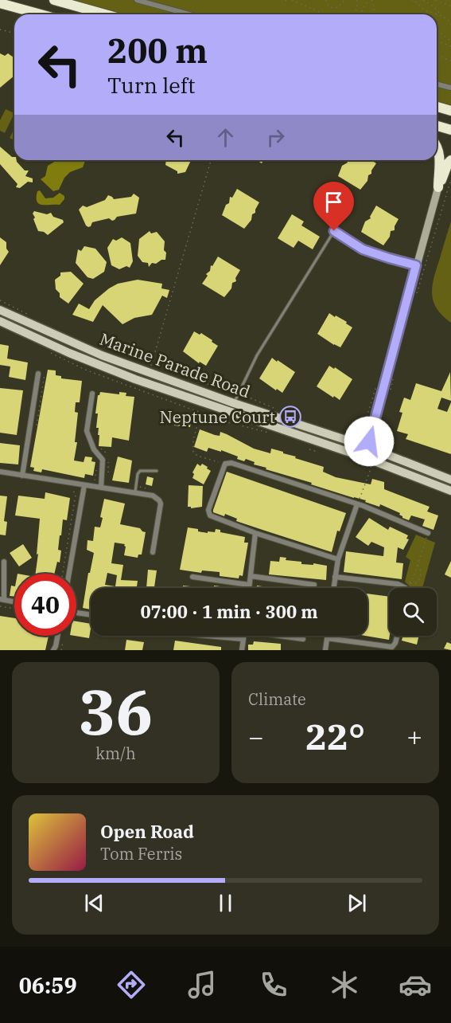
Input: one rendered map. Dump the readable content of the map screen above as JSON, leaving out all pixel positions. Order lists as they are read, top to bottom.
{
  "streets": {
    "main road": ["Marine Parade Road"]
  },
  "places": {
    "bus stop": ["Neptune Court"]
  },
  "page": {
    "turn": ["200 m", "Turn left"],
    "limit": "40",
    "trip": "07:00 · 1 min · 300 m",
    "tile": [
      ["36", "km/h"],
      "Climate"
    ],
    "heat": ["−", "22°", "+"],
    "song": ["Open Road", "Tom Ferris"],
    "tabs": "06:59"
  }
}
